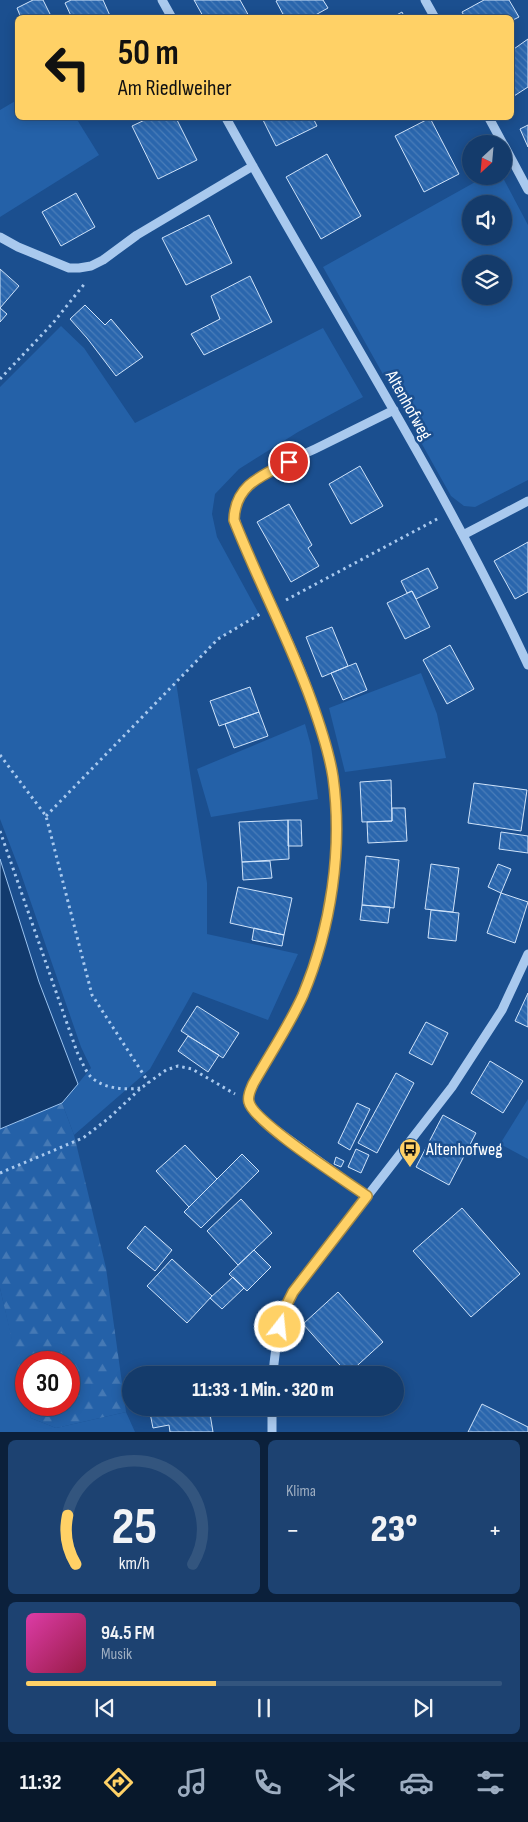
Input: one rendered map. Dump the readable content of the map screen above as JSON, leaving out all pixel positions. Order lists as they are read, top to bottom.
{
  "streets": {
    "street": ["Altenhofweg"]
  },
  "places": {
    "bus stop": ["Altenhofweg"]
  },
  "north": "bottom left",
  "page": {
    "turn": ["50 m", "Am Riedlweiher"],
    "limit": "30",
    "trip": "11:33 · 1 Min. · 320 m",
    "tile": "Klima",
    "heat": ["−", "23°", "+"],
    "song": ["94.5 FM", "Musik"],
    "tabs": "11:32",
    "gauge": ["25", "km/h"]
  }
}
